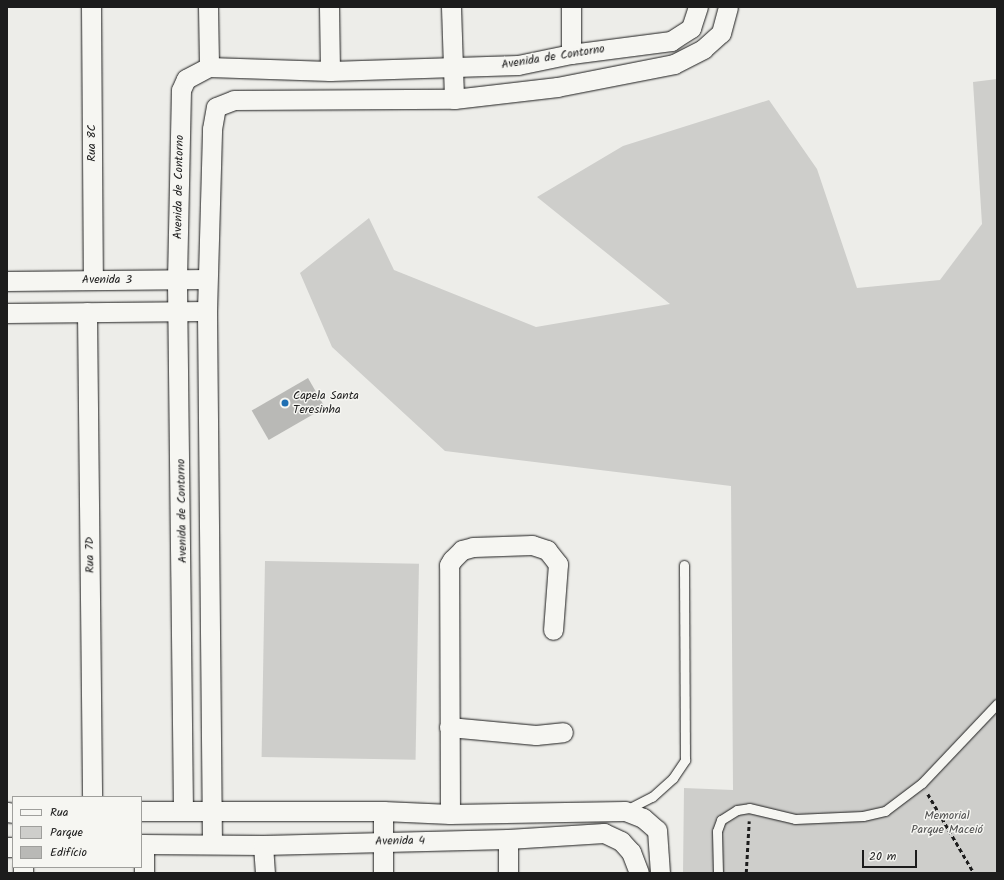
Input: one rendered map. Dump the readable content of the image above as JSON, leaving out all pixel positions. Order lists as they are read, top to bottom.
{
  "streets": {
    "street": [
      "Avenida de Contorno",
      "Rua 8C",
      "Avenida 3",
      "Rua 7D",
      "Avenida 4"
    ]
  },
  "crossings": [
    ["Avenida de Contorno", "Avenida 3"],
    ["Rua 8C", "Avenida 3"]
  ],
  "parks": ["Memorial Parque Maceió"],
  "places": ["Capela Santa Teresinha"],
  "legend": ["Rua", "Parque", "Edifício"],
  "scale_bar": "20 m"
}
